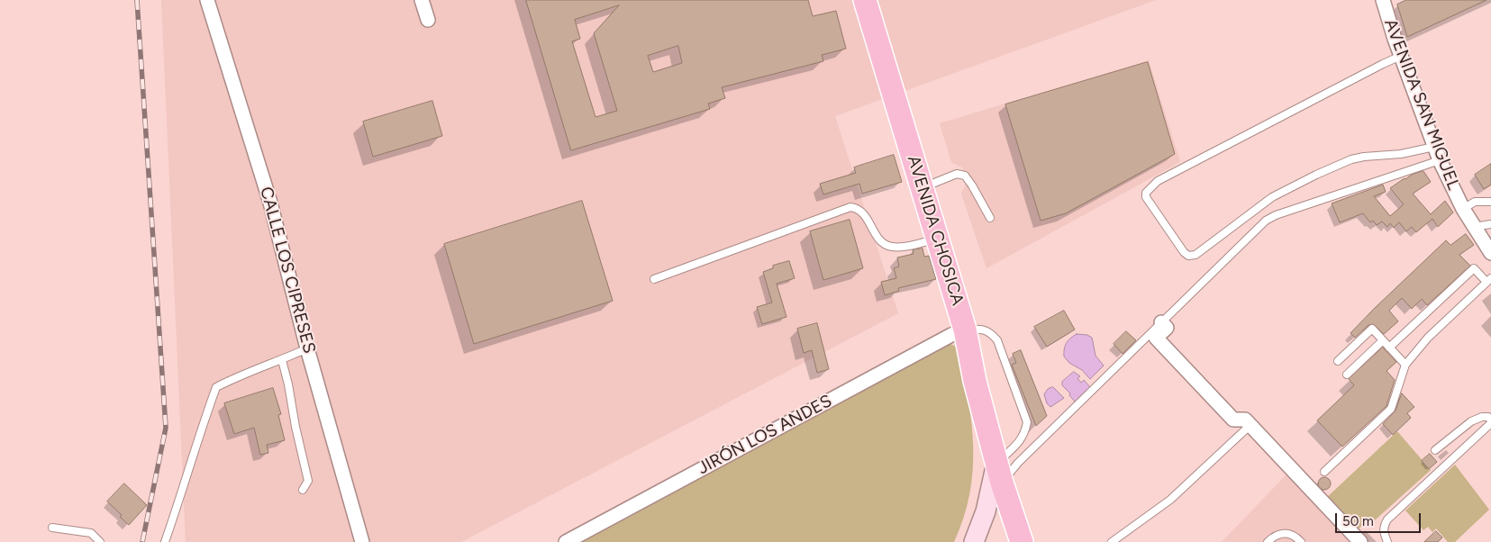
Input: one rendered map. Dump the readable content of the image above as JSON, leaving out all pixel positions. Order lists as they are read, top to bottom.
{
  "streets": {
    "main road": ["AVENIDA CHOSICA"],
    "street": ["AVENIDA SAN MIGUEL", "CALLE LOS CIPRESES", "JIRÓN LOS ANDES"]
  },
  "crossings": [
    ["AVENIDA CHOSICA", "JIRÓN LOS ANDES"]
  ],
  "scale_bar": "50 m"
}
